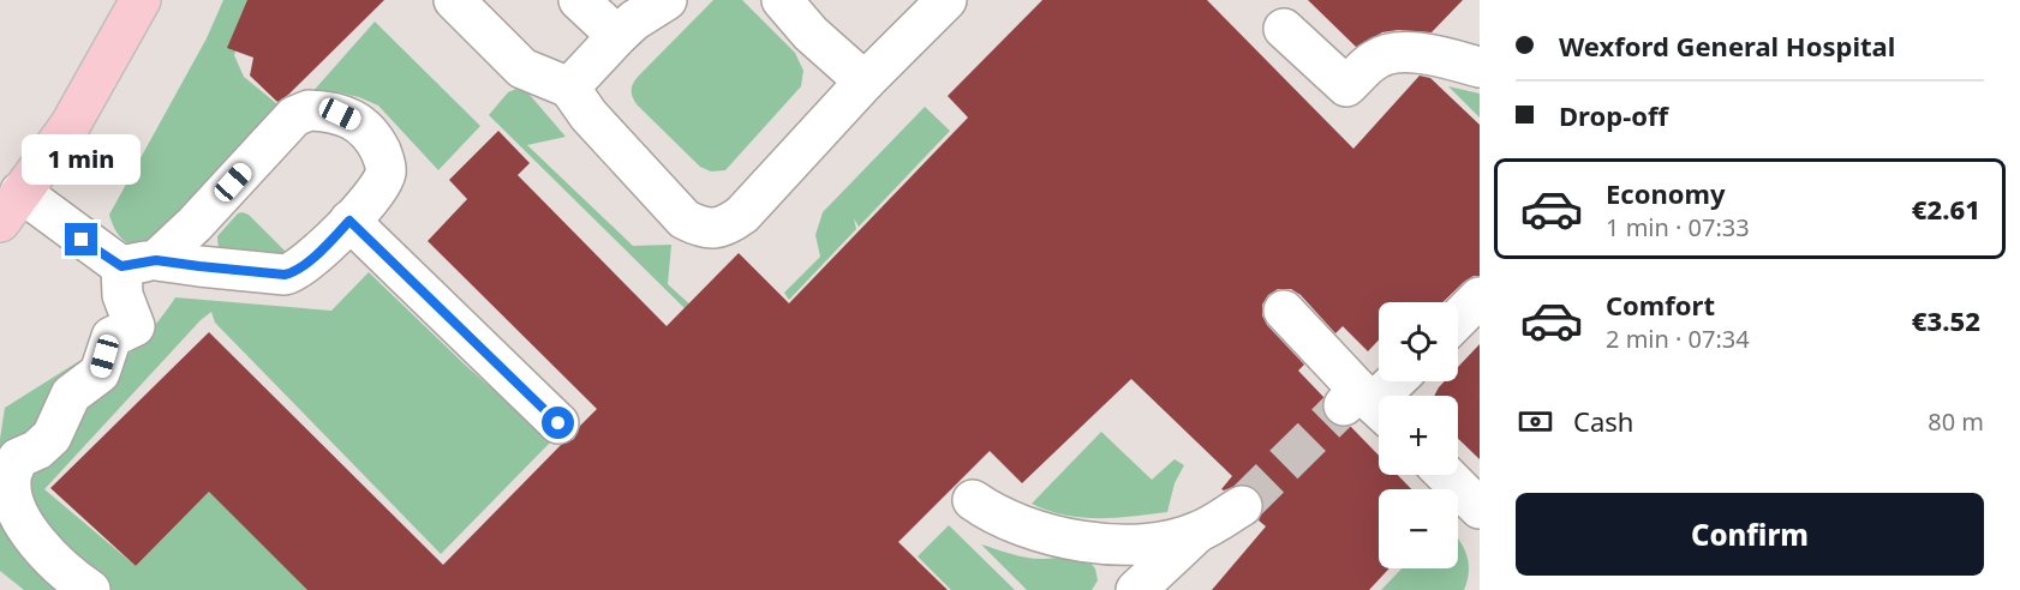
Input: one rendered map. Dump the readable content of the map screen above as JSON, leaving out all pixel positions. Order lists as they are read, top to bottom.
{
  "page": {
    "banner": ["Wexford General Hospital", "Drop-off"],
    "bubble": "1 min",
    "list": [
      {
        "name": "Economy",
        "note": "1 min · 07:33",
        "value": "€2.61"
      },
      {
        "name": "Comfort",
        "note": "2 min · 07:34",
        "value": "€3.52"
      }
    ],
    "map_buttons": ["+", "−"],
    "pay": ["Cash", "80 m"],
    "buttons": "Confirm"
  }
}
